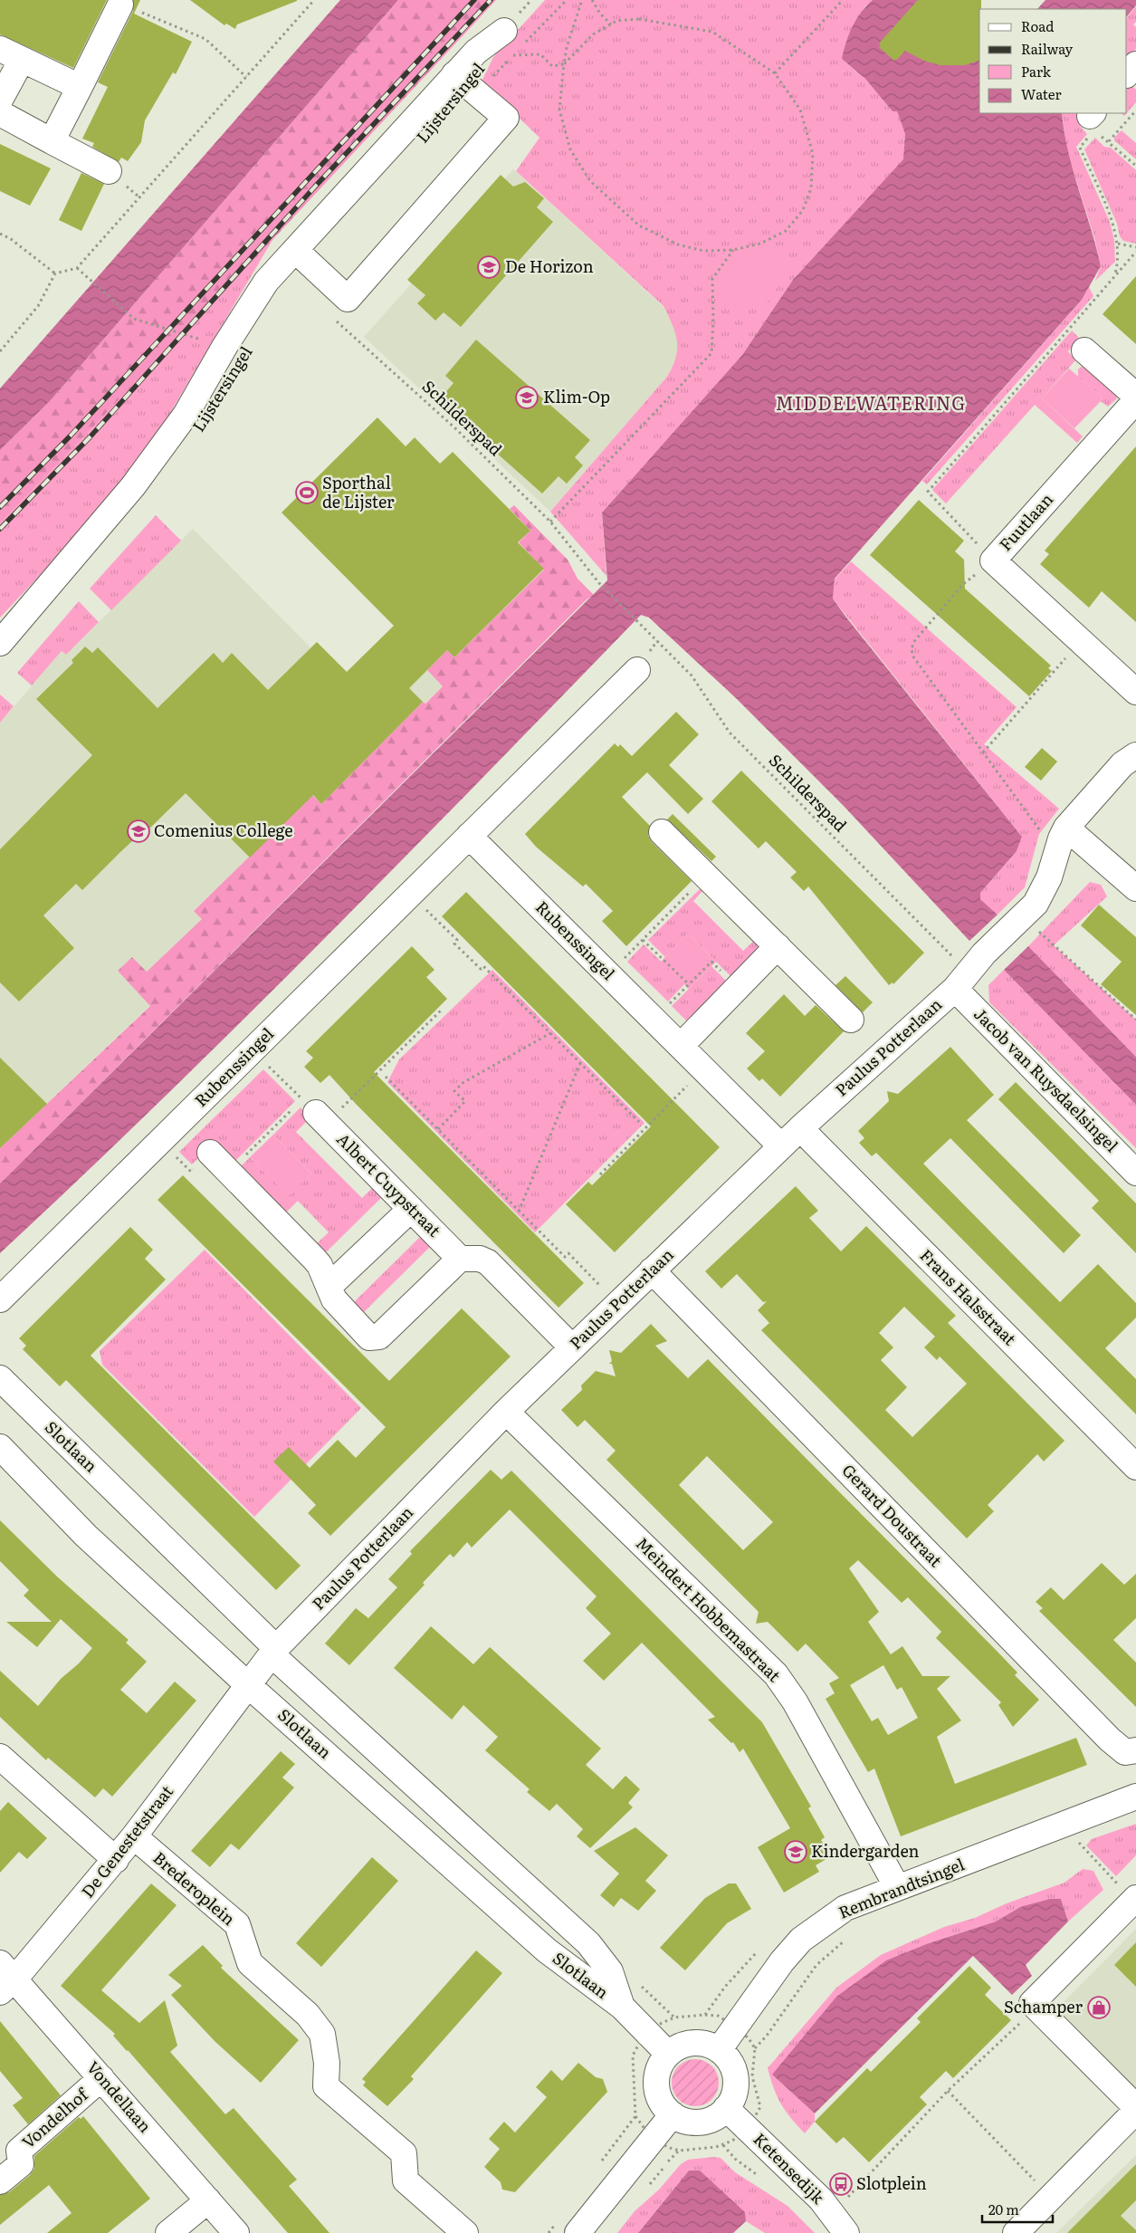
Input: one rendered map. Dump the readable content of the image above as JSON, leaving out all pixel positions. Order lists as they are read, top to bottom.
{
  "streets": {
    "street": [
      "Lijstersingel",
      "Fuutlaan",
      "Rubenssingel",
      "Paulus Potterlaan",
      "Jacob van Ruysdaelsingel",
      "Albert Cuypstraat",
      "Frans Halsstraat",
      "Slotlaan",
      "Gerard Doustraat",
      "Meindert Hobbemastraat",
      "De Genestetstraat",
      "Brederoplein",
      "Rembrandtsingel",
      "Vondellaan",
      "Vondelhof",
      "Ketensedijk"
    ],
    "path": ["Schilderspad"]
  },
  "crossings": [
    ["Schilderspad", "Paulus Potterlaan"],
    ["Schilderspad", "Jacob van Ruysdaelsingel"],
    ["Rubenssingel", "Paulus Potterlaan"],
    ["Paulus Potterlaan", "Jacob van Ruysdaelsingel"],
    ["Paulus Potterlaan", "Frans Halsstraat"],
    ["Paulus Potterlaan", "Slotlaan"],
    ["Paulus Potterlaan", "Gerard Doustraat"],
    ["Paulus Potterlaan", "Meindert Hobbemastraat"],
    ["Paulus Potterlaan", "De Genestetstraat"],
    ["Slotlaan", "De Genestetstraat"],
    ["Slotlaan", "Rembrandtsingel"],
    ["Slotlaan", "Ketensedijk"],
    ["Meindert Hobbemastraat", "Rembrandtsingel"],
    ["De Genestetstraat", "Brederoplein"],
    ["De Genestetstraat", "Vondellaan"],
    ["Rembrandtsingel", "Ketensedijk"],
    ["Vondellaan", "Vondelhof"]
  ],
  "districts": ["MIDDELWATERING"],
  "places": {
    "school or university": [
      "De Horizon",
      "Klim-Op",
      "Comenius College",
      "Kindergarden"
    ],
    "sports": ["Sporthal de Lijster"],
    "shop": ["Schamper"],
    "bus stop": ["Slotplein"]
  },
  "legend": [
    "Road",
    "Railway",
    "Park",
    "Water"
  ],
  "scale_bar": "20 m"
}
